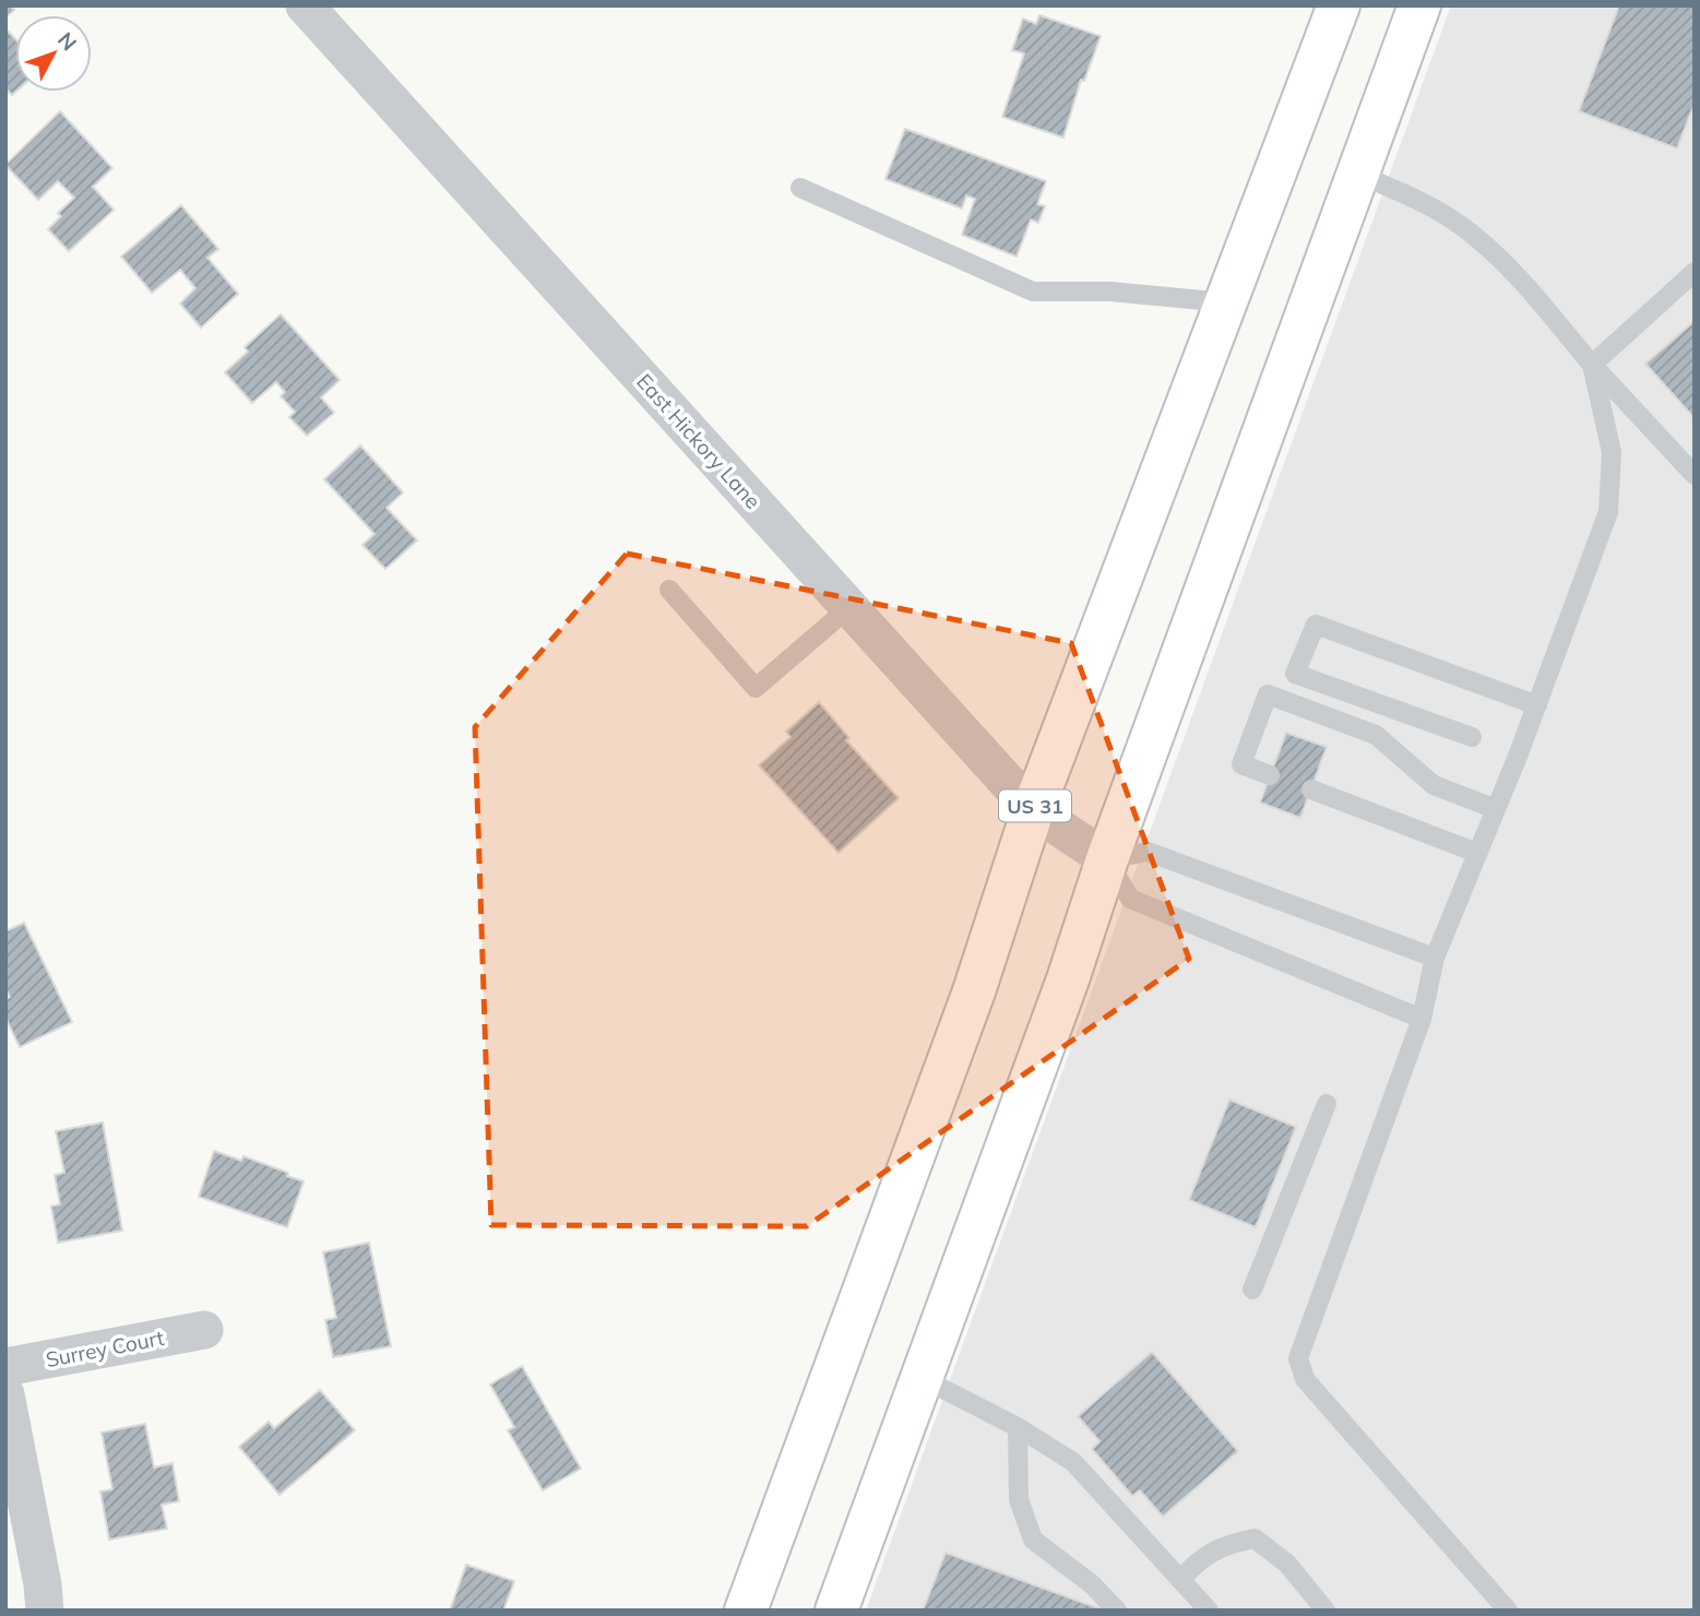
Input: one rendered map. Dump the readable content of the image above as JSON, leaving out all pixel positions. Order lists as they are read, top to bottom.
{
  "streets": {
    "main road": ["US 31"],
    "street": ["East Hickory Lane", "Surrey Court"]
  },
  "crossings": [
    ["East Hickory Lane", "US 31"]
  ],
  "north": "top right"
}
